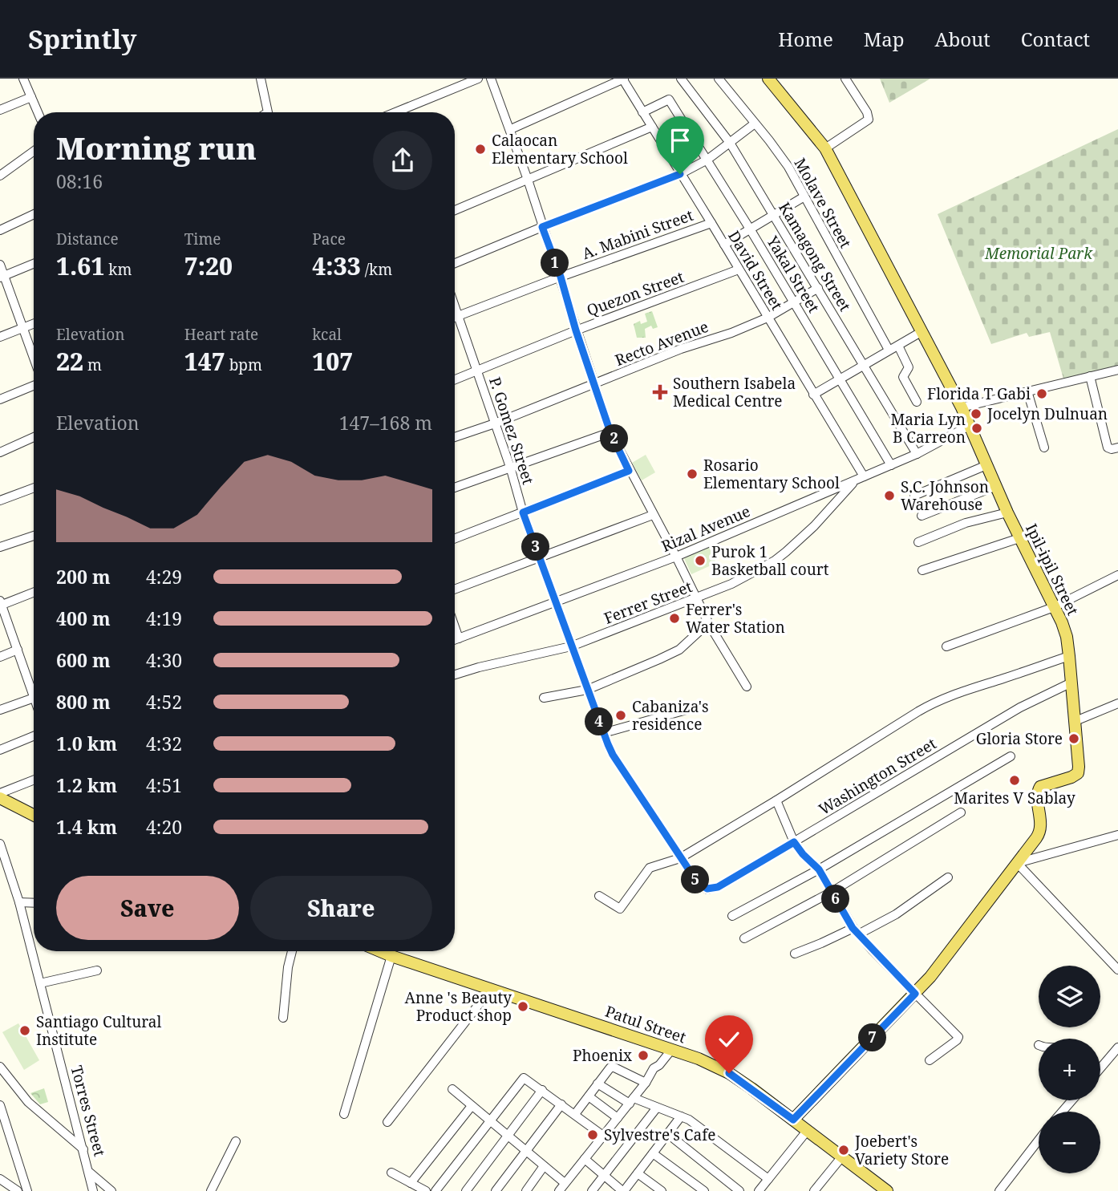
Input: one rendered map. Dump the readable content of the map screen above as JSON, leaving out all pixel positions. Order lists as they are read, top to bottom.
{
  "streets": {
    "main road": ["Ipil-ipil Street", "Patul Street"],
    "street": [
      "Molave Street",
      "A. Mabini Street",
      "Kamagong Street",
      "David Street",
      "Yakal Street",
      "Quezon Street",
      "Recto Avenue",
      "P. Gomez Street",
      "Rizal Avenue",
      "Ferrer Street",
      "Washington Street",
      "Torres Street"
    ]
  },
  "crossings": [
    ["A. Mabini Street", "David Street"],
    ["A. Mabini Street", "P. Gomez Street"],
    ["Kamagong Street", "Recto Avenue"],
    ["Kamagong Street", "Rizal Avenue"],
    ["David Street", "Yakal Street"],
    ["David Street", "Quezon Street"],
    ["David Street", "Recto Avenue"],
    ["David Street", "Rizal Avenue"],
    ["David Street", "Ferrer Street"],
    ["Yakal Street", "Recto Avenue"],
    ["Yakal Street", "Rizal Avenue"],
    ["Quezon Street", "P. Gomez Street"],
    ["Recto Avenue", "P. Gomez Street"],
    ["P. Gomez Street", "Rizal Avenue"],
    ["P. Gomez Street", "Ferrer Street"],
    ["P. Gomez Street", "Washington Street"],
    ["Rizal Avenue", "Ipil-ipil Street"],
    ["Rizal Avenue", "Ferrer Street"],
    ["Ipil-ipil Street", "Washington Street"],
    ["Ipil-ipil Street", "Patul Street"]
  ],
  "parks": ["Memorial Park"],
  "places": {
    "other": [
      "Calaocan Elementary School",
      "Florida T Gabi",
      "Jocelyn Dulnuan",
      "Maria Lyn B Carreon",
      "Rosario Elementary School",
      "S.C. Johnson Warehouse",
      "Purok 1 Basketball court",
      "Ferrer's Water Station",
      "Cabaniza's residence",
      "Gloria Store",
      "Marites V Sablay",
      "Anne 's Beauty Product shop",
      "Santiago Cultural Institute",
      "Phoenix",
      "Sylvestre's Cafe",
      "Joebert's Variety Store"
    ],
    "health": ["Southern Isabela Medical Centre"]
  },
  "page": {
    "header": "Sprintly",
    "nav": [
      "Home",
      "Map",
      "About",
      "Contact"
    ],
    "heading": ["Morning run", "08:16"],
    "stats": [
      ["Distance", "1.61 km"],
      ["Time", "7:20"],
      ["Pace", "4:33 /km"],
      ["Elevation", "22 m"],
      ["Heart rate", "147 bpm"],
      ["kcal", "107"]
    ],
    "pins": [
      "1",
      "2",
      "3",
      "4",
      "5",
      "6",
      "7"
    ],
    "chart": ["Elevation", "147–168 m"],
    "list": [
      {
        "name": "200 m",
        "note": "4:29"
      },
      {
        "name": "400 m",
        "note": "4:19"
      },
      {
        "name": "600 m",
        "note": "4:30"
      },
      {
        "name": "800 m",
        "note": "4:52"
      },
      {
        "name": "1.0 km",
        "note": "4:32"
      },
      {
        "name": "1.2 km",
        "note": "4:51"
      },
      {
        "name": "1.4 km",
        "note": "4:20"
      }
    ],
    "buttons": ["Save", "Share"],
    "map_buttons": ["+", "−"]
  }
}
